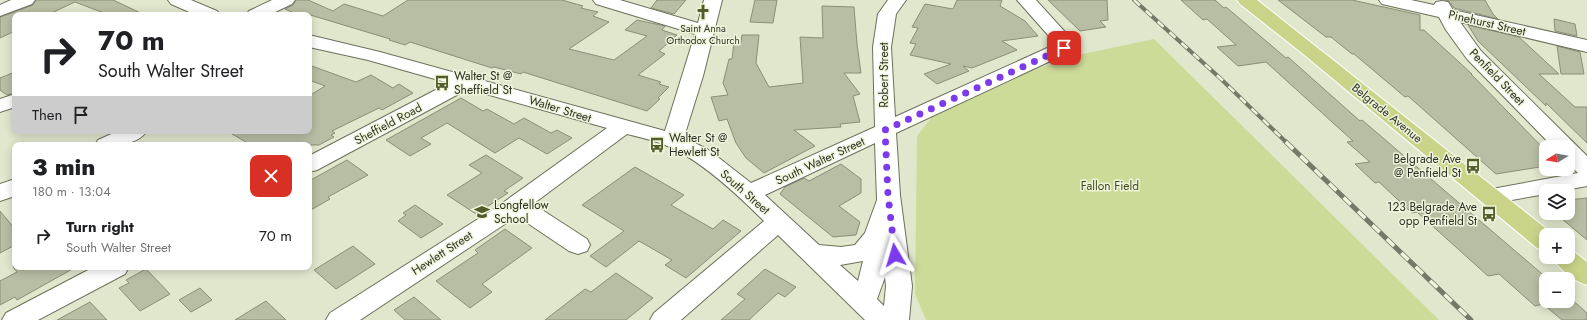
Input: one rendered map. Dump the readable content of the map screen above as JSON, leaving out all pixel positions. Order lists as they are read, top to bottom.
{
  "streets": {
    "main road": ["Belgrade Avenue"],
    "street": [
      "Pinehurst Street",
      "Robert Street",
      "Penfield Street",
      "Walter Street",
      "Sheffield Road",
      "South Walter Street",
      "South Street",
      "Hewlett Street"
    ]
  },
  "crossings": [
    ["Pinehurst Street", "Penfield Street"],
    ["Robert Street", "South Walter Street"],
    ["Walter Street", "Sheffield Road"],
    ["Walter Street", "South Street"],
    ["Walter Street", "Hewlett Street"],
    ["South Walter Street", "South Street"]
  ],
  "parks": ["Fallon Field"],
  "places": {
    "church": ["Saint Anna Orthodox Church"],
    "bus stop": [
      "Walter St @ Sheffield St",
      "Walter St @ Hewlett St",
      "Belgrade Ave @ Penfield St",
      "123 Belgrade Ave opp Penfield St"
    ],
    "school or university": ["Longfellow School"]
  },
  "north": "left",
  "page": {
    "turn": ["70 m", "South Walter Street"],
    "then": "Then",
    "map_buttons": ["+", "−"],
    "heading": ["3 min", "180 m · 13:04"],
    "list": [
      {
        "name": "Turn right",
        "note": "South Walter Street",
        "value": "70 m"
      }
    ]
  }
}
